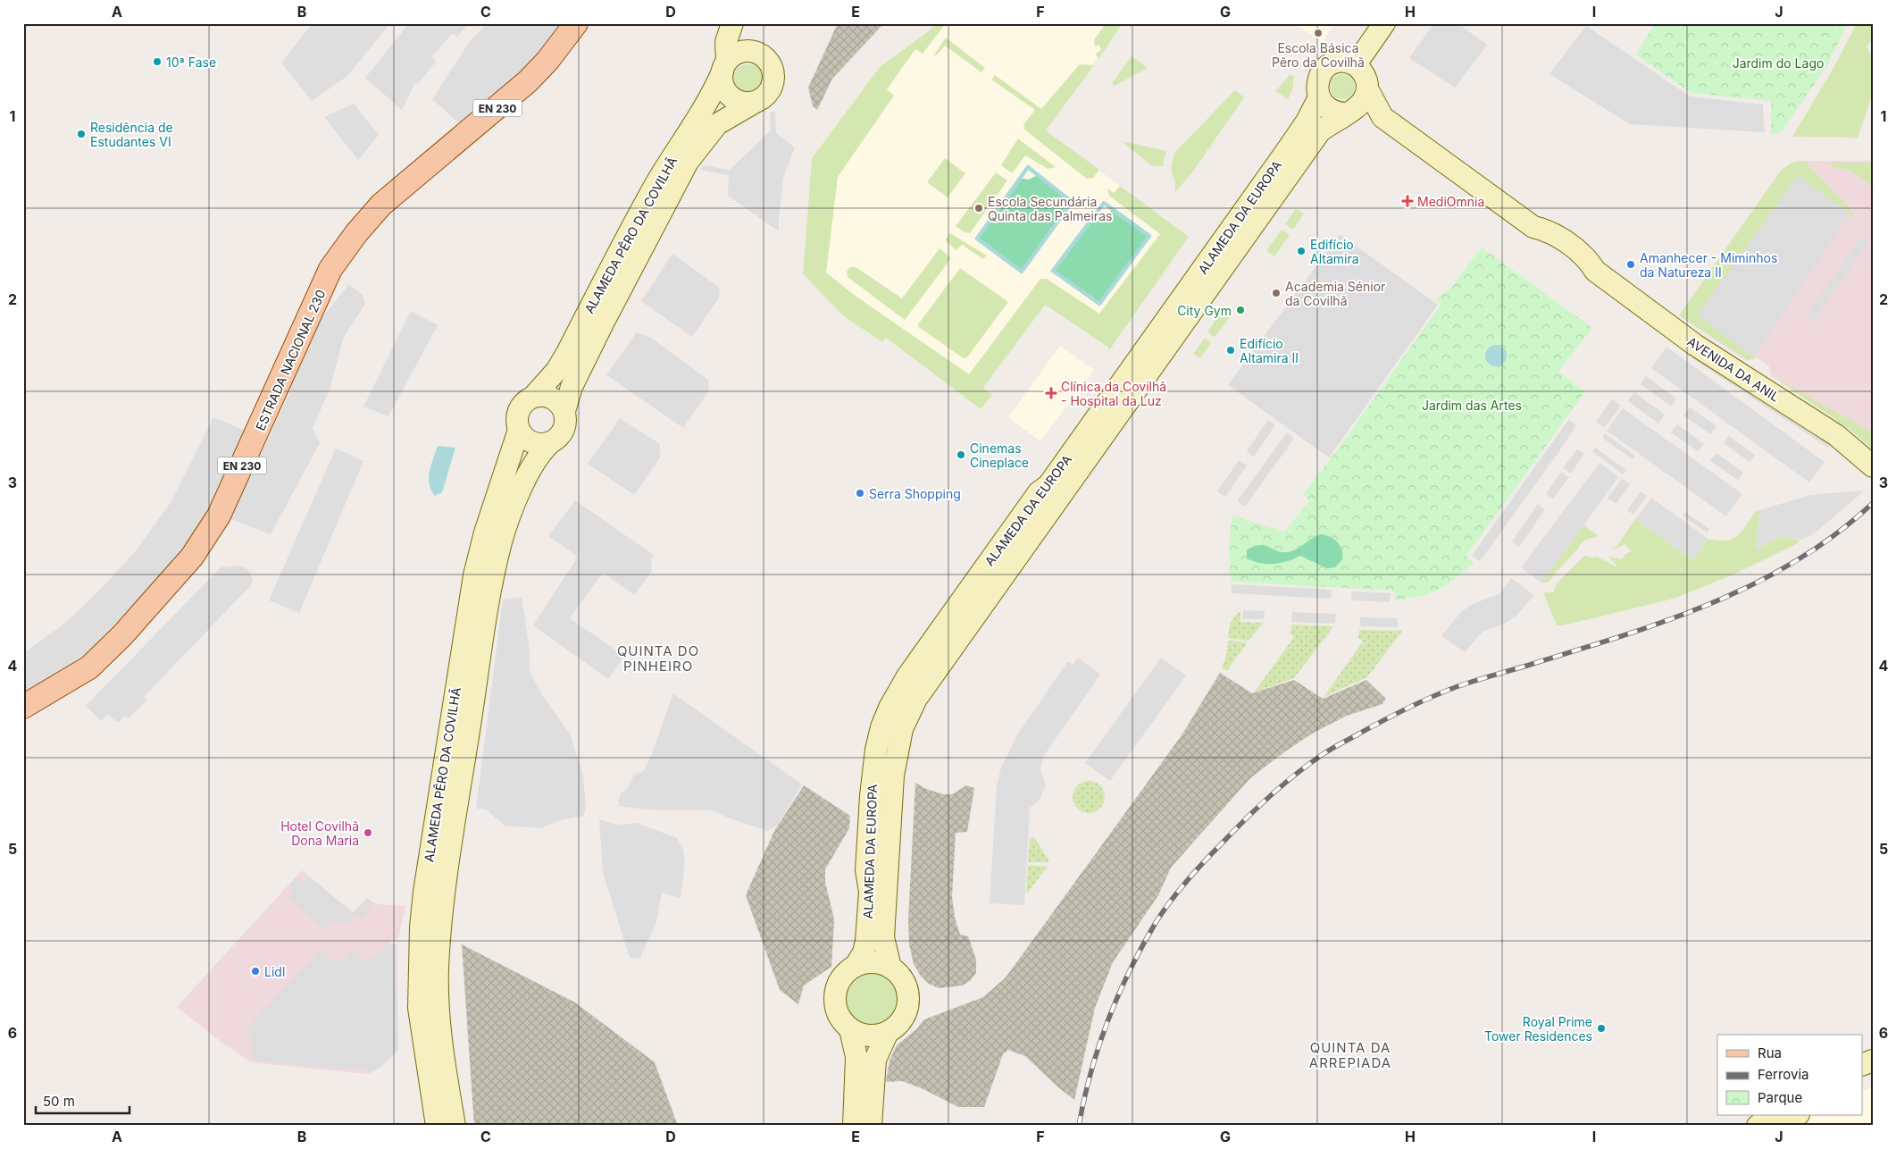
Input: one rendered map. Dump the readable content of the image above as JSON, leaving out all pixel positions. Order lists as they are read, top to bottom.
{
  "streets": {
    "main road": [
      "EN 230",
      "ALAMEDA DA EUROPA",
      "ALAMEDA PÊRO DA COVILHÃ",
      "ESTRADA NACIONAL 230",
      "AVENIDA DA ANIL"
    ]
  },
  "crossings": [
    ["ALAMEDA DA EUROPA", "AVENIDA DA ANIL"]
  ],
  "districts": ["QUINTA DO PINHEIRO", "QUINTA DA ARREPIADA"],
  "parks": ["Jardim do Lago", "Jardim das Artes"],
  "places": {
    "other": [
      "Escola Básica Pêro da Covilhã",
      "10ª Fase",
      "Residência de Estudantes VI",
      "Escola Secundária Quinta das Palmeiras",
      "Edifício Altamira",
      "Amanhecer - Miminhos da Natureza II",
      "Academia Sénior da Covilhã",
      "City Gym",
      "Edifício Altamira II",
      "Cinemas Cineplace",
      "Serra Shopping",
      "Hotel Covilhã Dona Maria",
      "Lidl",
      "Royal Prime Tower Residences"
    ],
    "health": ["MediOmnia", "Clínica da Covilhã - Hospital da Luz"]
  },
  "legend": ["Rua", "Ferrovia", "Parque"],
  "scale_bar": "50 m",
  "grid": {
    "columns": [
      "A",
      "B",
      "C",
      "D",
      "E",
      "F",
      "G",
      "H",
      "I",
      "J"
    ],
    "rows": [
      "1",
      "2",
      "3",
      "4",
      "5",
      "6"
    ]
  }
}
